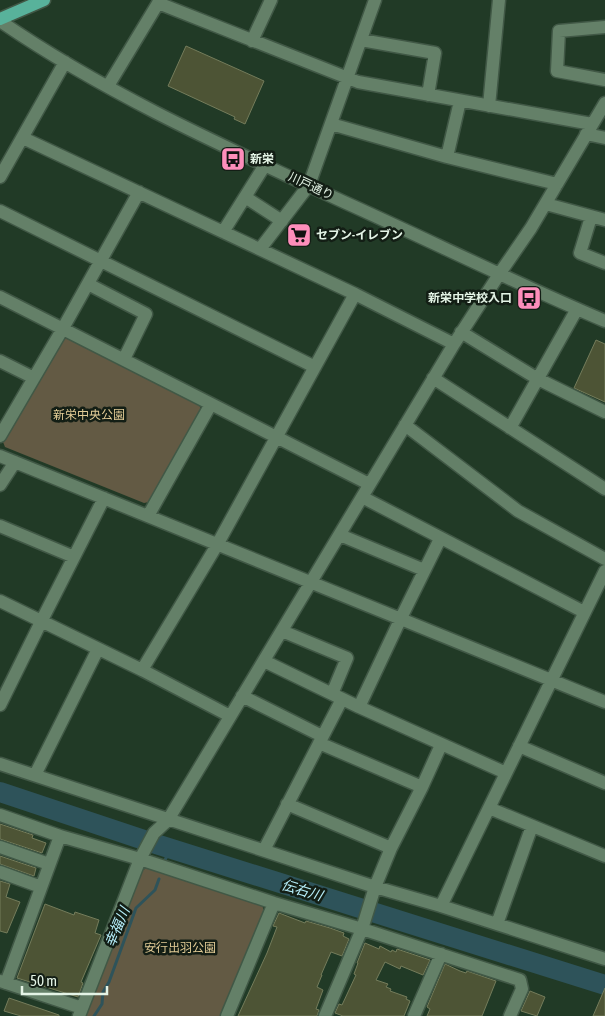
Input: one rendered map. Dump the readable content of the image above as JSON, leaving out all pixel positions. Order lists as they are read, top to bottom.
{
  "streets": {
    "street": ["川戸通り"]
  },
  "water": ["伝右川", "幸福川"],
  "parks": ["新栄中央公園", "安行出羽公園"],
  "places": {
    "bus stop": ["新栄", "新栄中学校入口"],
    "supermarket": ["セブン-イレブン"]
  },
  "scale_bar": "50 m"
}
